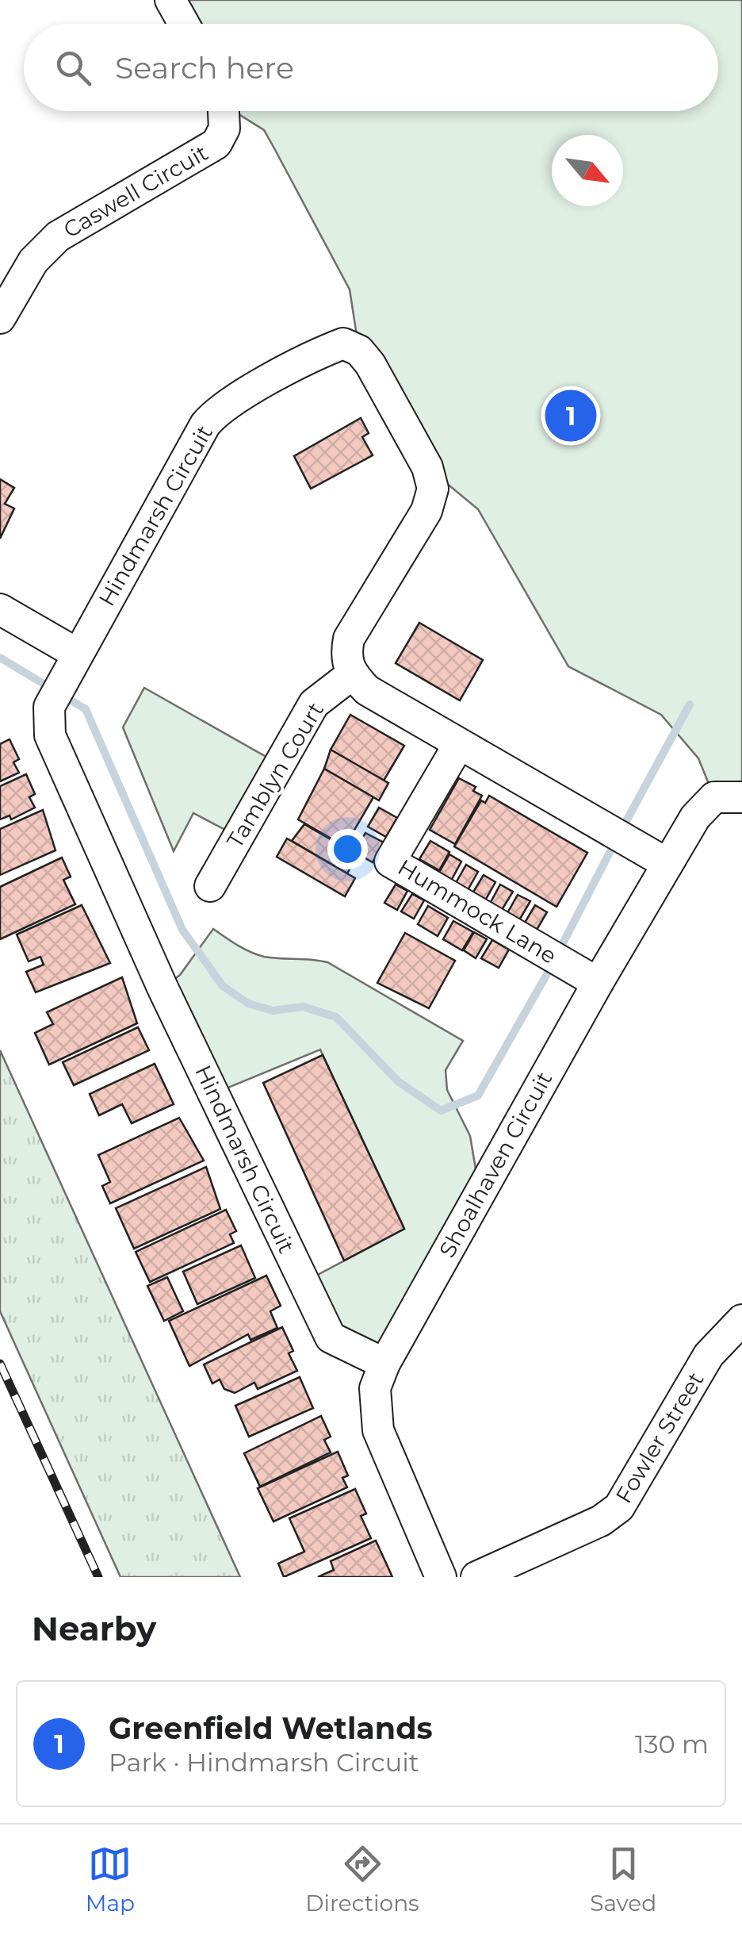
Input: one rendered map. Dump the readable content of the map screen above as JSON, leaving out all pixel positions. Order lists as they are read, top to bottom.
{
  "streets": {
    "street": [
      "Caswell Circuit",
      "Hindmarsh Circuit",
      "Tamblyn Court",
      "Hummock Lane",
      "Shoalhaven Circuit",
      "Fowler Street"
    ]
  },
  "crossings": [
    ["Hindmarsh Circuit", "Tamblyn Court"],
    ["Hindmarsh Circuit", "Shoalhaven Circuit"],
    ["Hummock Lane", "Shoalhaven Circuit"]
  ],
  "north": "bottom right",
  "page": {
    "search": "Search here",
    "pins": "1",
    "heading": "Nearby",
    "list": [
      {
        "mark": "1",
        "name": "Greenfield Wetlands",
        "note": "Park · Hindmarsh Circuit",
        "value": "130 m"
      }
    ],
    "nav": ["Map", "Directions", "Saved"]
  }
}
